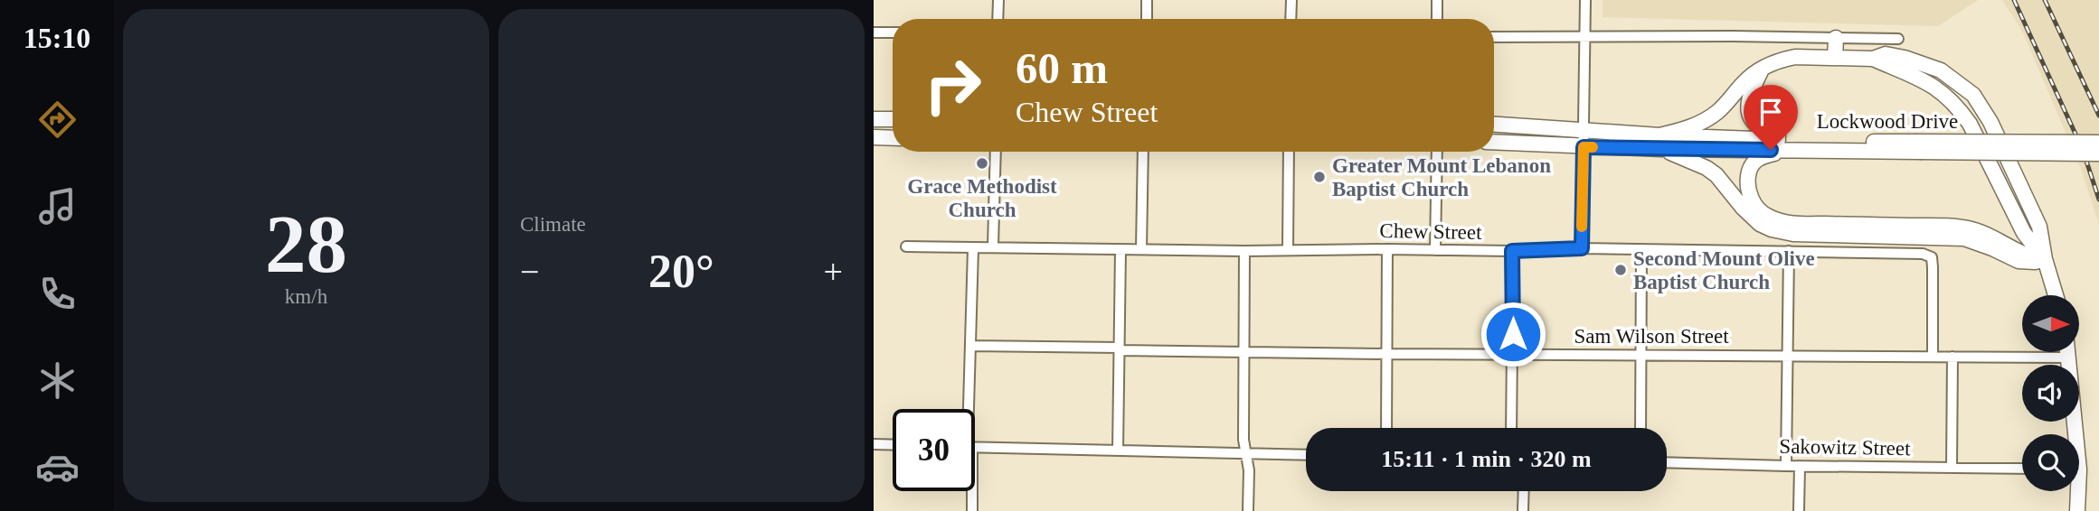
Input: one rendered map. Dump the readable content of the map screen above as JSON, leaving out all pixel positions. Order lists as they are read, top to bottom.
{
  "streets": {
    "main road": ["Lockwood Drive"],
    "street": ["Chew Street", "Sam Wilson Street", "Sakowitz Street"]
  },
  "crossings": [
    ["Chew Street", "Sam Wilson Street"]
  ],
  "places": ["Grace Methodist Church", "Greater Mount Lebanon Baptist Church", "Second Mount Olive Baptist Church"],
  "north": "right",
  "page": {
    "tabs": "15:10",
    "tile": [
      ["28", "km/h"],
      "Climate"
    ],
    "turn": ["60 m", "Chew Street"],
    "heat": ["−", "20°", "+"],
    "limit": "30",
    "trip": "15:11 · 1 min · 320 m"
  }
}
